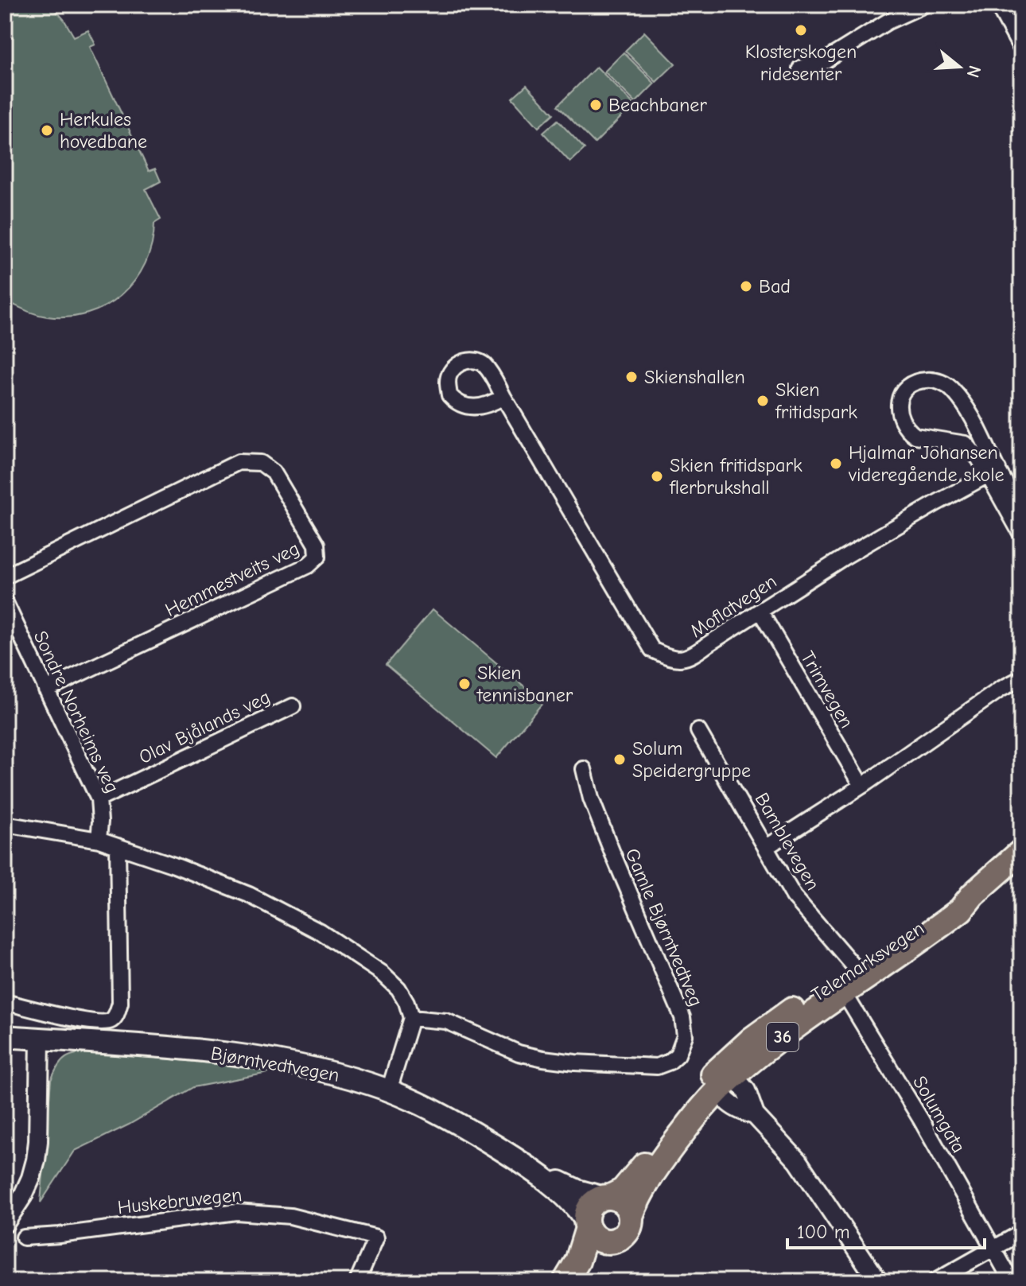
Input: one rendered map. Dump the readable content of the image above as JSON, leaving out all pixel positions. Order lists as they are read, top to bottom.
{
  "streets": {
    "highway": ["Telemarksvegen", "36"],
    "main road": ["Bjørntvedtvegen"],
    "street": [
      "Hemmestveits veg",
      "Moflatvegen",
      "Trimvegen",
      "Sondre Norheims veg",
      "Olav Bjålands veg",
      "Bamblevegen",
      "Gamle Bjørntvedtveg",
      "Solumgata",
      "Huskebruvegen"
    ]
  },
  "crossings": [
    ["Hemmestveits veg", "Sondre Norheims veg"],
    ["Moflatvegen", "Trimvegen"],
    ["Sondre Norheims veg", "Olav Bjålands veg"],
    ["Telemarksvegen", "Bjørntvedtvegen"]
  ],
  "places": [
    "Klosterskogen ridesenter",
    "Beachbaner",
    "Herkules hovedbane",
    "Bad",
    "Skienshallen",
    "Skien fritidspark",
    "Hjalmar Johansen videregående skole",
    "Skien fritidspark flerbrukshall",
    "Skien tennisbaner",
    "Solum Speidergruppe"
  ],
  "scale_bar": "100 m",
  "north": "right"
}
